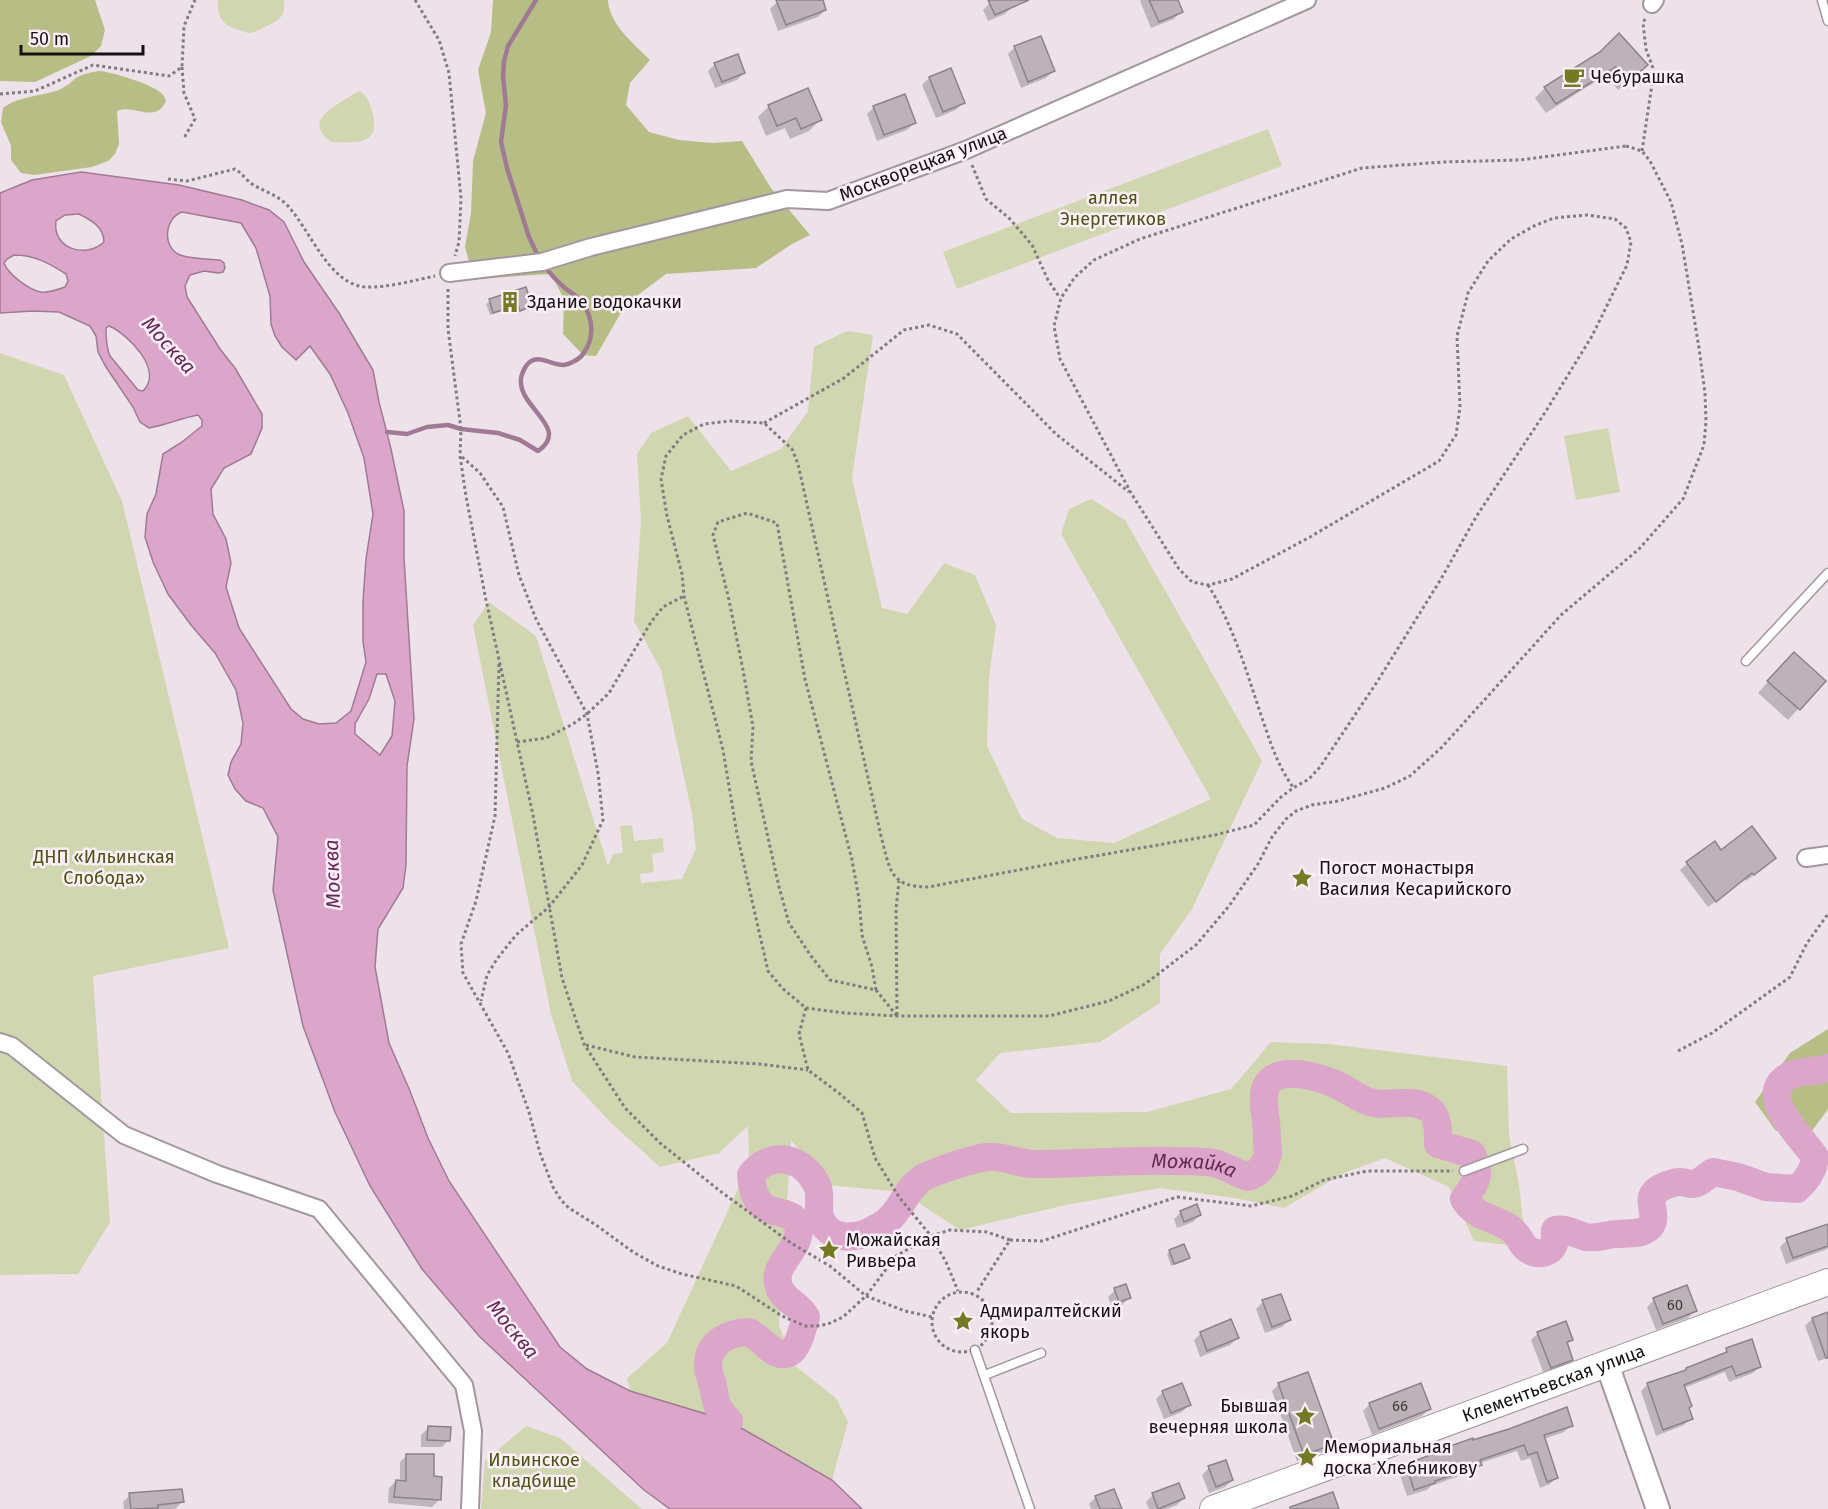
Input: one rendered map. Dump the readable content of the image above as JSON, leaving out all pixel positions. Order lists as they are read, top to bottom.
{
  "streets": {
    "main road": ["Клементьевская улица"],
    "street": ["Москворецкая улица"]
  },
  "water": ["Москва", "Можайка"],
  "parks": ["аллея Энергетиков", "ДНП «Ильинская Слобода»", "Ильинское кладбище"],
  "places": {
    "cafe": ["Чебурашка"],
    "building": ["Здание водокачки"],
    "place": [
      "Погост монастыря Василия Кесарийского",
      "Можайская Ривьера",
      "Адмиралтейский якорь",
      "Бывшая вечерняя школа",
      "Мемориальная доска Хлебникову"
    ]
  },
  "house_numbers": ["60", "66"],
  "scale_bar": "50 m"
}
